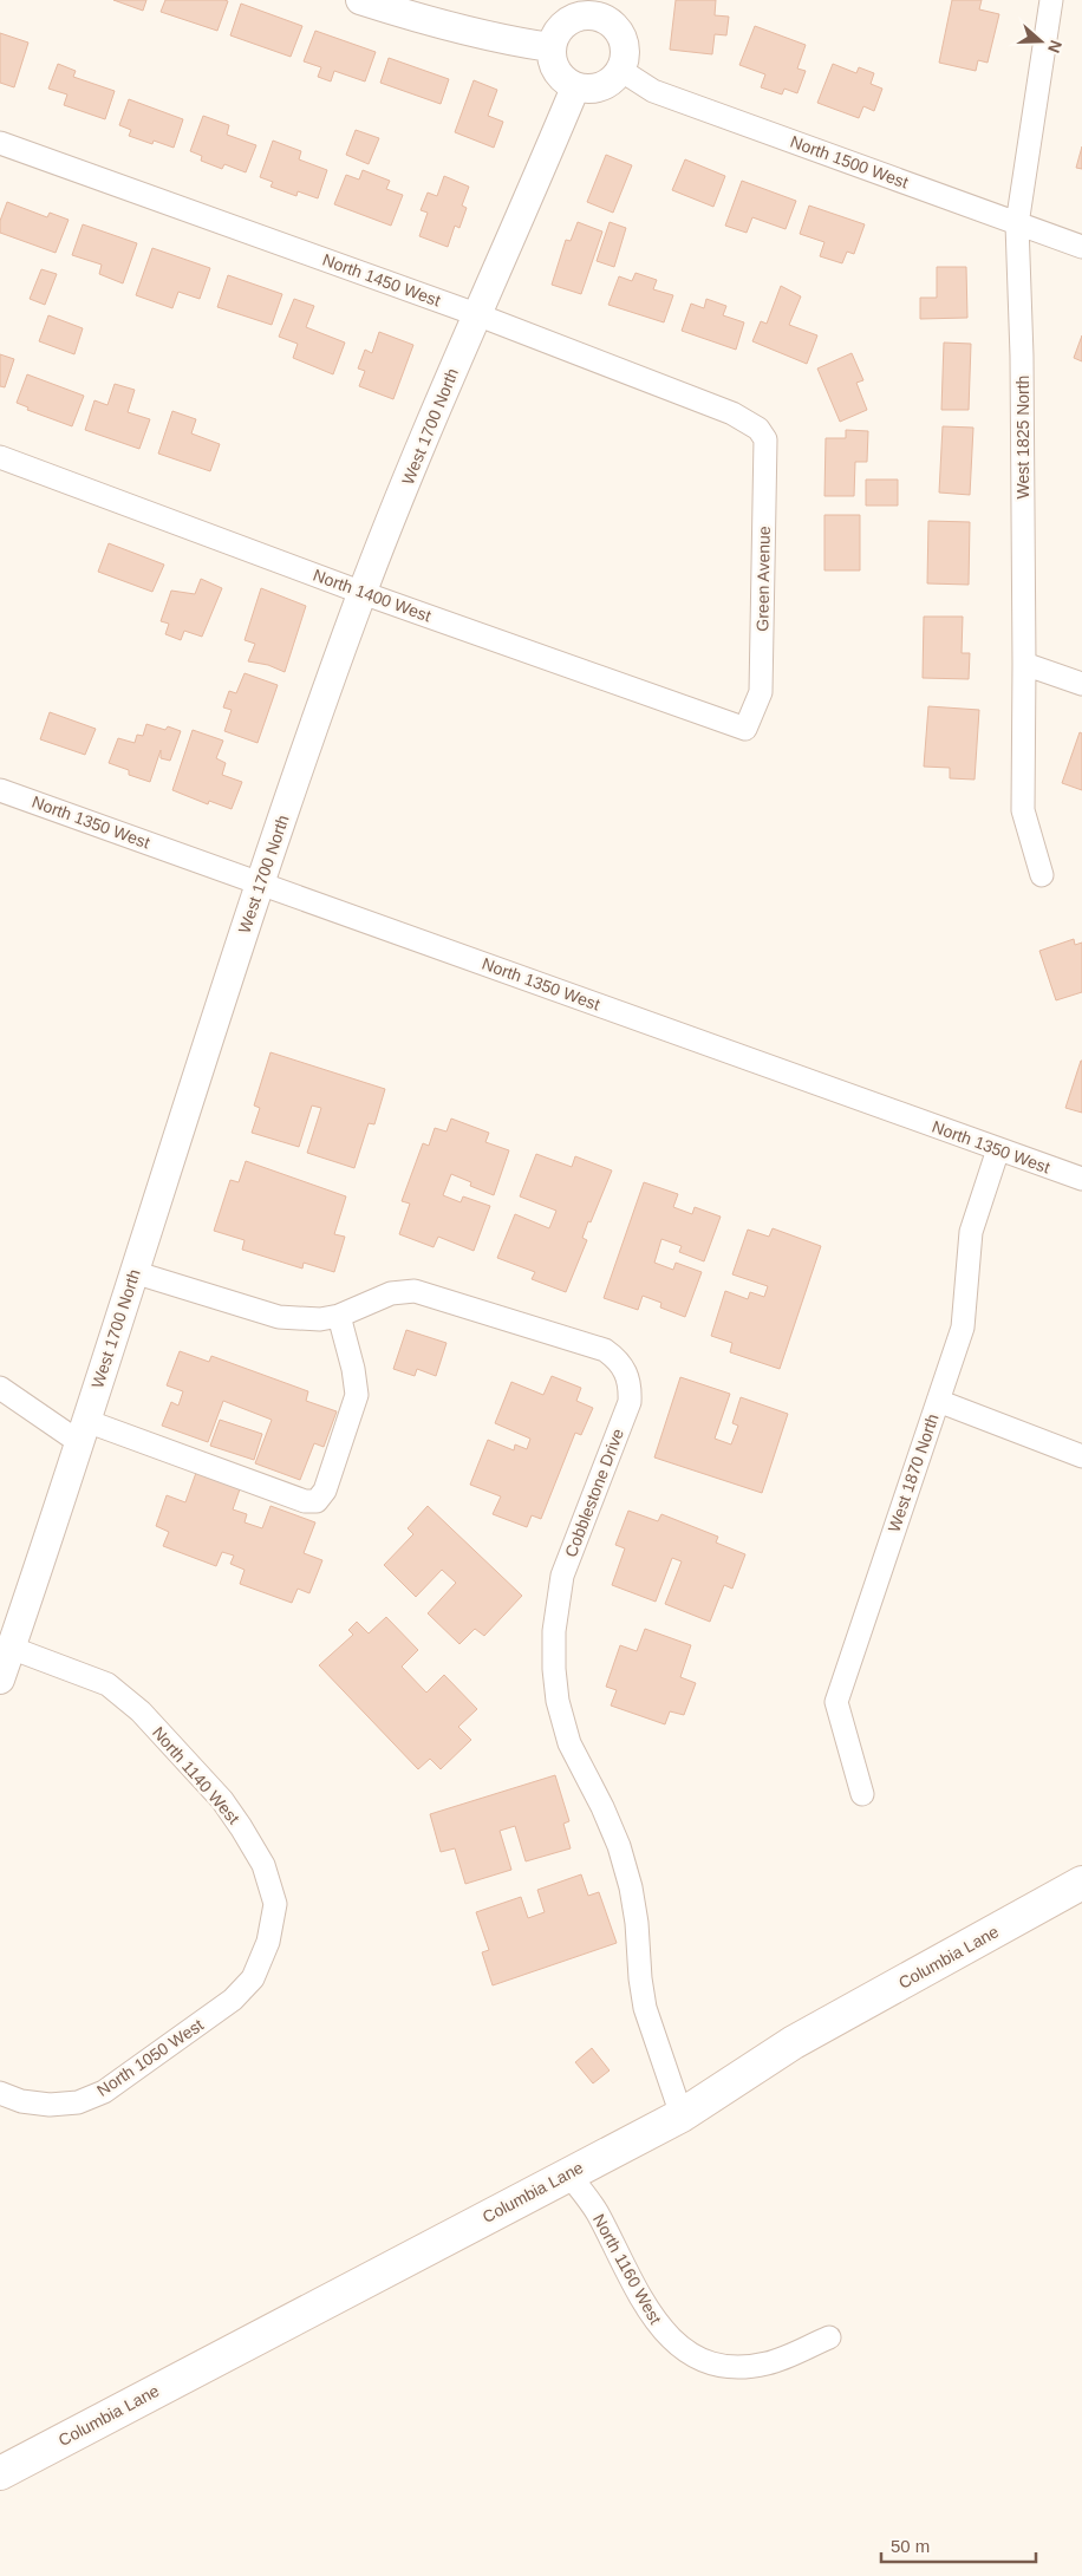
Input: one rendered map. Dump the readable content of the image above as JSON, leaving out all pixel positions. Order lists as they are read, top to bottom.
{
  "streets": {
    "main road": ["Columbia Lane"],
    "street": [
      "North 1500 West",
      "North 1450 West",
      "West 1700 North",
      "West 1825 North",
      "Green Avenue",
      "North 1400 West",
      "North 1350 West",
      "West 1870 North",
      "Cobblestone Drive",
      "North 1140 West",
      "North 1050 West",
      "North 1160 West"
    ]
  },
  "crossings": [
    ["North 1500 West", "West 1700 North"],
    ["North 1500 West", "West 1825 North"],
    ["North 1450 West", "West 1700 North"],
    ["North 1450 West", "Green Avenue"],
    ["West 1700 North", "North 1400 West"],
    ["West 1700 North", "North 1350 West"],
    ["West 1700 North", "Cobblestone Drive"],
    ["West 1700 North", "North 1140 West"],
    ["Green Avenue", "North 1400 West"],
    ["North 1350 West", "West 1870 North"],
    ["Cobblestone Drive", "Columbia Lane"],
    ["North 1140 West", "North 1050 West"],
    ["Columbia Lane", "North 1160 West"]
  ],
  "scale_bar": "50 m",
  "north": "right"
}
